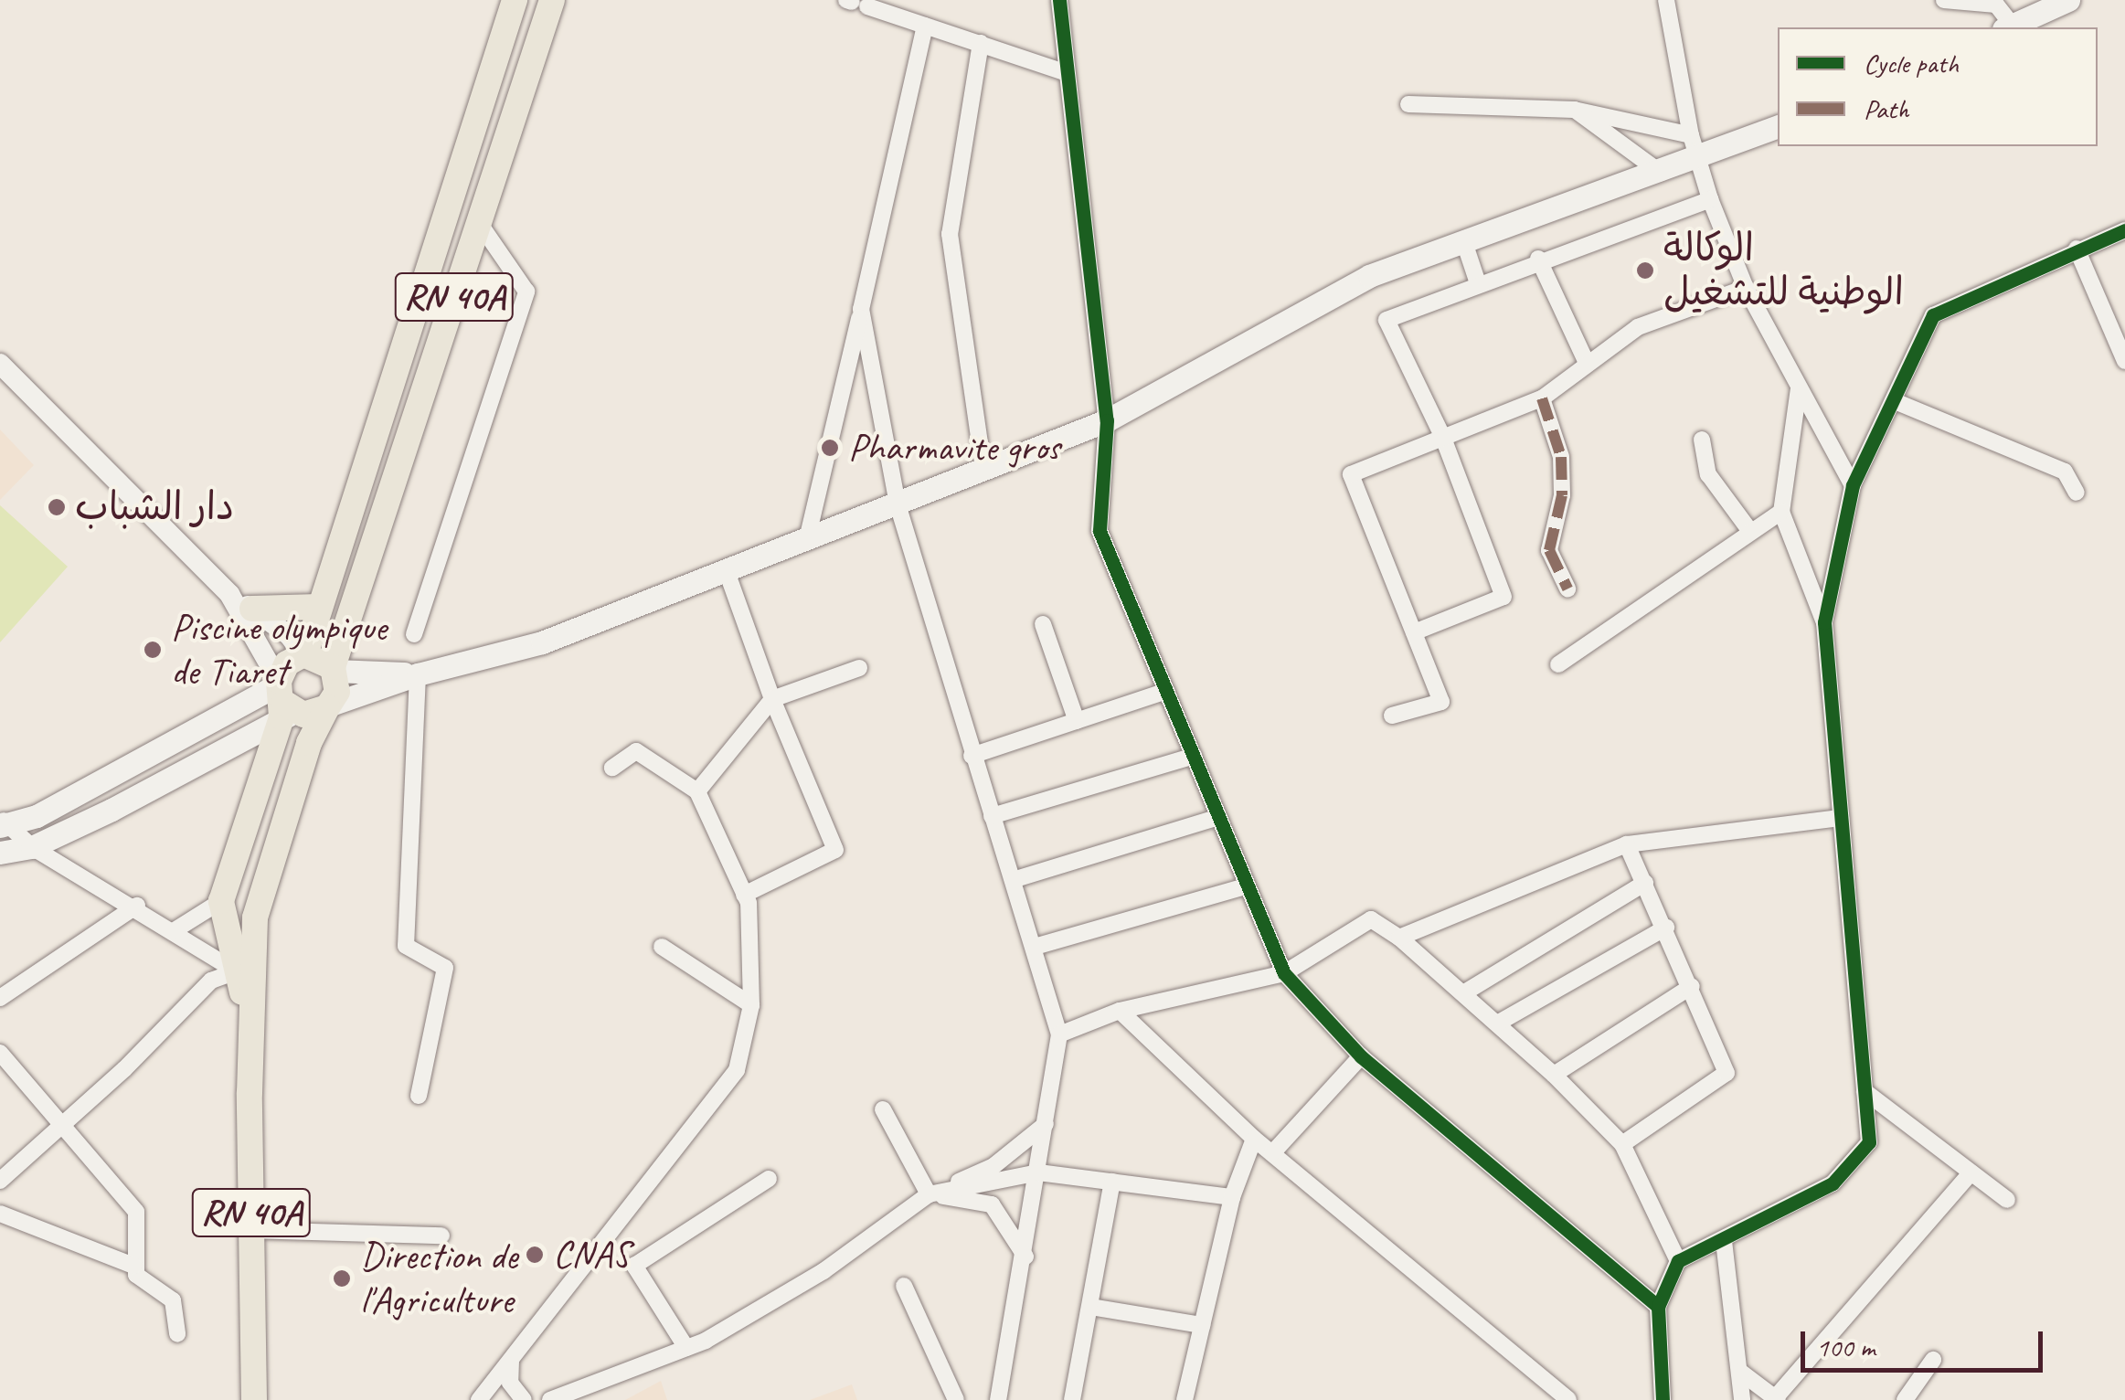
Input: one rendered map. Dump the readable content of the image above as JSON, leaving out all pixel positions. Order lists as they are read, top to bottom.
{
  "streets": {
    "main road": ["RN 40A"]
  },
  "places": [
    "الوكالة الوطنية للتشغيل",
    "Pharmavite gros",
    "دار الشباب",
    "Piscine olympique de Tiaret",
    "CNAS",
    "Direction de l'Agriculture"
  ],
  "legend": ["Cycle path", "Path"],
  "scale_bar": "100 m"
}
